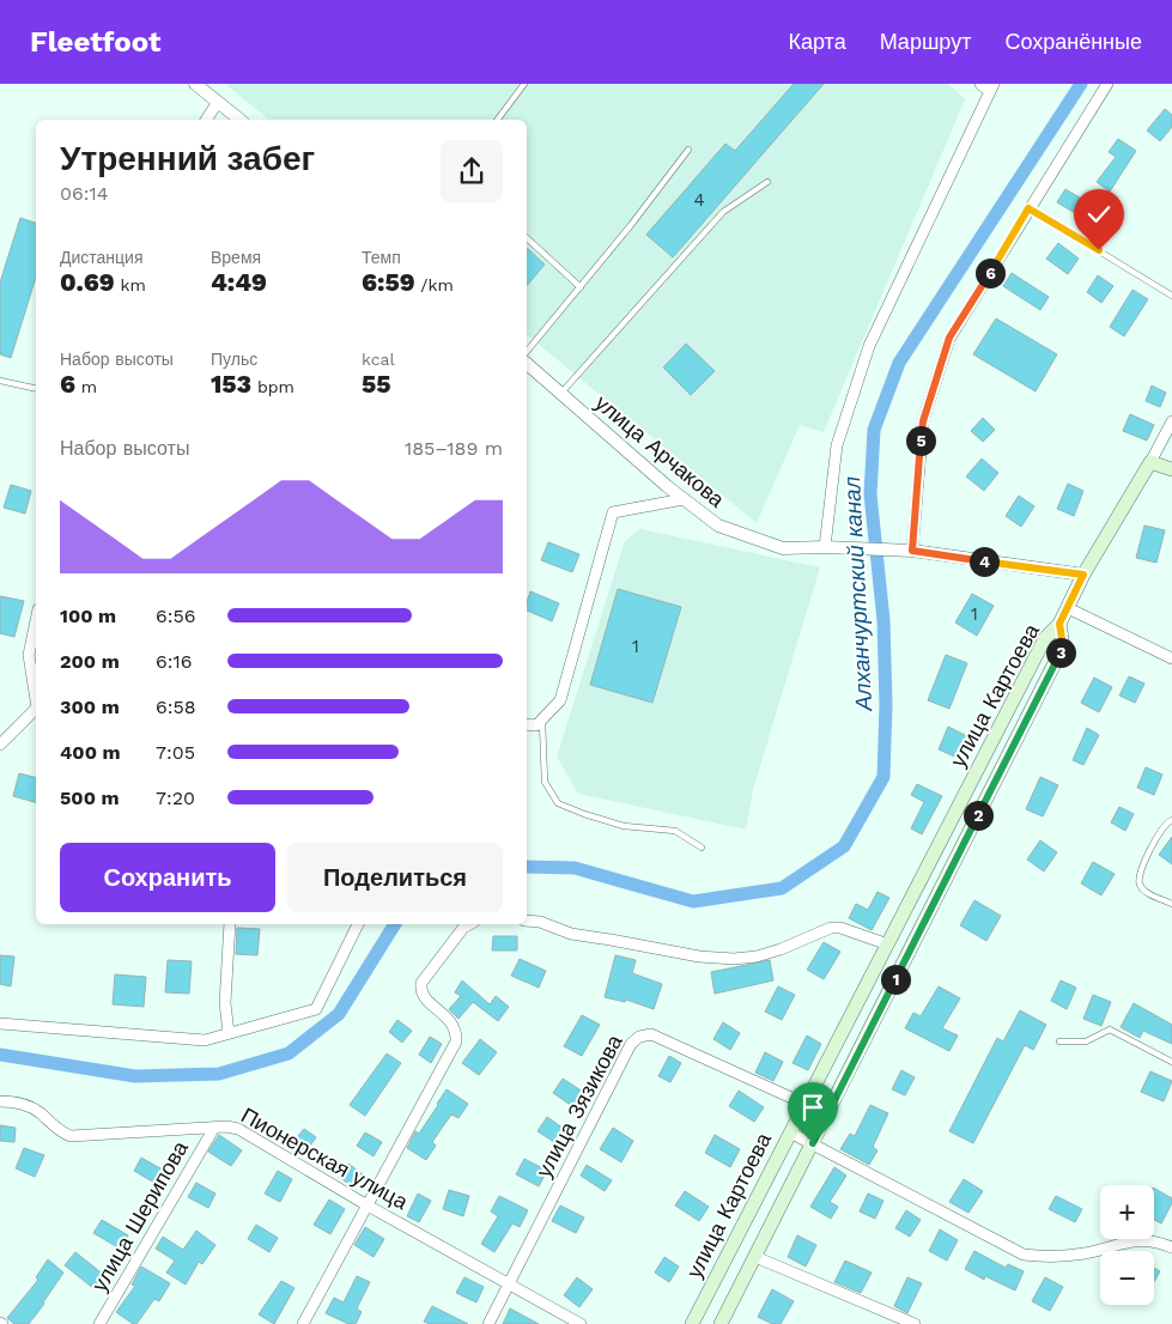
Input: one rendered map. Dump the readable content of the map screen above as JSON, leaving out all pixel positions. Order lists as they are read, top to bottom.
{
  "streets": {
    "main road": ["улица Картоева"],
    "street": [
      "улица Арчакова",
      "улица Зязикова",
      "Пионерская улица",
      "улица Шерипова"
    ]
  },
  "crossings": [
    ["улица Картоева", "улица Зязикова"],
    ["улица Зязикова", "Пионерская улица"],
    ["Пионерская улица", "улица Шерипова"]
  ],
  "water": ["Алханчуртский канал"],
  "house_numbers": ["4", "1", "1"],
  "page": {
    "header": "Fleetfoot",
    "nav": ["Карта", "Маршрут", "Сохранённые"],
    "heading": ["Утренний забег", "06:14"],
    "stats": [
      ["Дистанция", "0.69 km"],
      ["Время", "4:49"],
      ["Темп", "6:59 /km"],
      ["Набор высоты", "6 m"],
      ["Пульс", "153 bpm"],
      ["kcal", "55"]
    ],
    "pins": [
      "6",
      "5",
      "4",
      "3",
      "2",
      "1"
    ],
    "chart": ["Набор высоты", "185–189 m"],
    "list": [
      {
        "name": "100 m",
        "note": "6:56"
      },
      {
        "name": "200 m",
        "note": "6:16"
      },
      {
        "name": "300 m",
        "note": "6:58"
      },
      {
        "name": "400 m",
        "note": "7:05"
      },
      {
        "name": "500 m",
        "note": "7:20"
      }
    ],
    "buttons": ["Сохранить", "Поделиться"],
    "map_buttons": ["+", "−"]
  }
}
